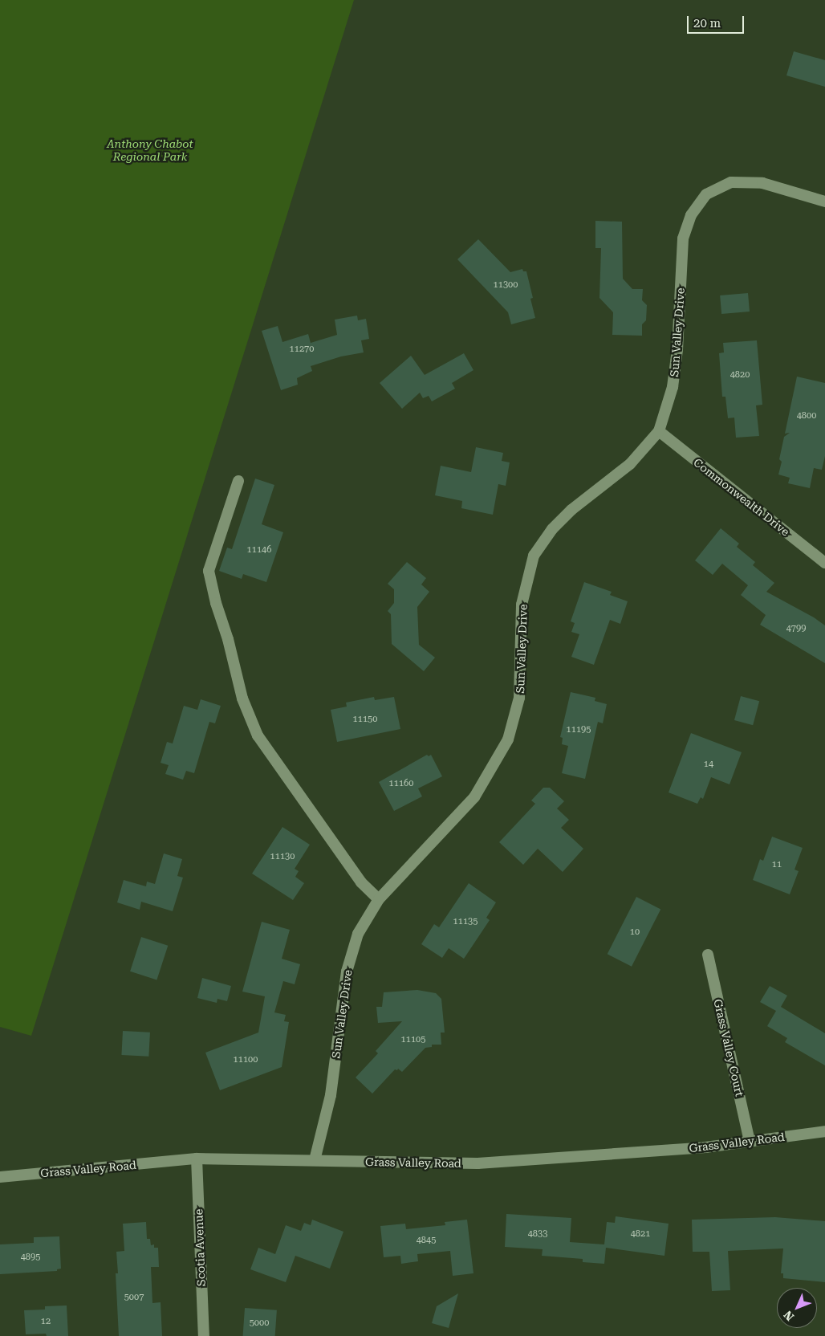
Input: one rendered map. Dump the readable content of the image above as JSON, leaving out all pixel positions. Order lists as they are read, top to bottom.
{
  "streets": {
    "street": [
      "Sun Valley Drive",
      "Commonwealth Drive",
      "Grass Valley Court",
      "Grass Valley Road",
      "Scotia Avenue"
    ]
  },
  "crossings": [
    ["Sun Valley Drive", "Commonwealth Drive"],
    ["Sun Valley Drive", "Grass Valley Road"],
    ["Grass Valley Court", "Grass Valley Road"],
    ["Grass Valley Road", "Scotia Avenue"]
  ],
  "parks": ["Anthony Chabot Regional Park"],
  "house_numbers": [
    "11300",
    "11270",
    "4820",
    "4800",
    "11146",
    "4799",
    "11150",
    "11195",
    "14",
    "11160",
    "11130",
    "11",
    "11135",
    "10",
    "11105",
    "11100",
    "4833",
    "4821",
    "4845",
    "4895",
    "5007",
    "12",
    "5000"
  ],
  "scale_bar": "20 m",
  "north": "bottom left"
}
